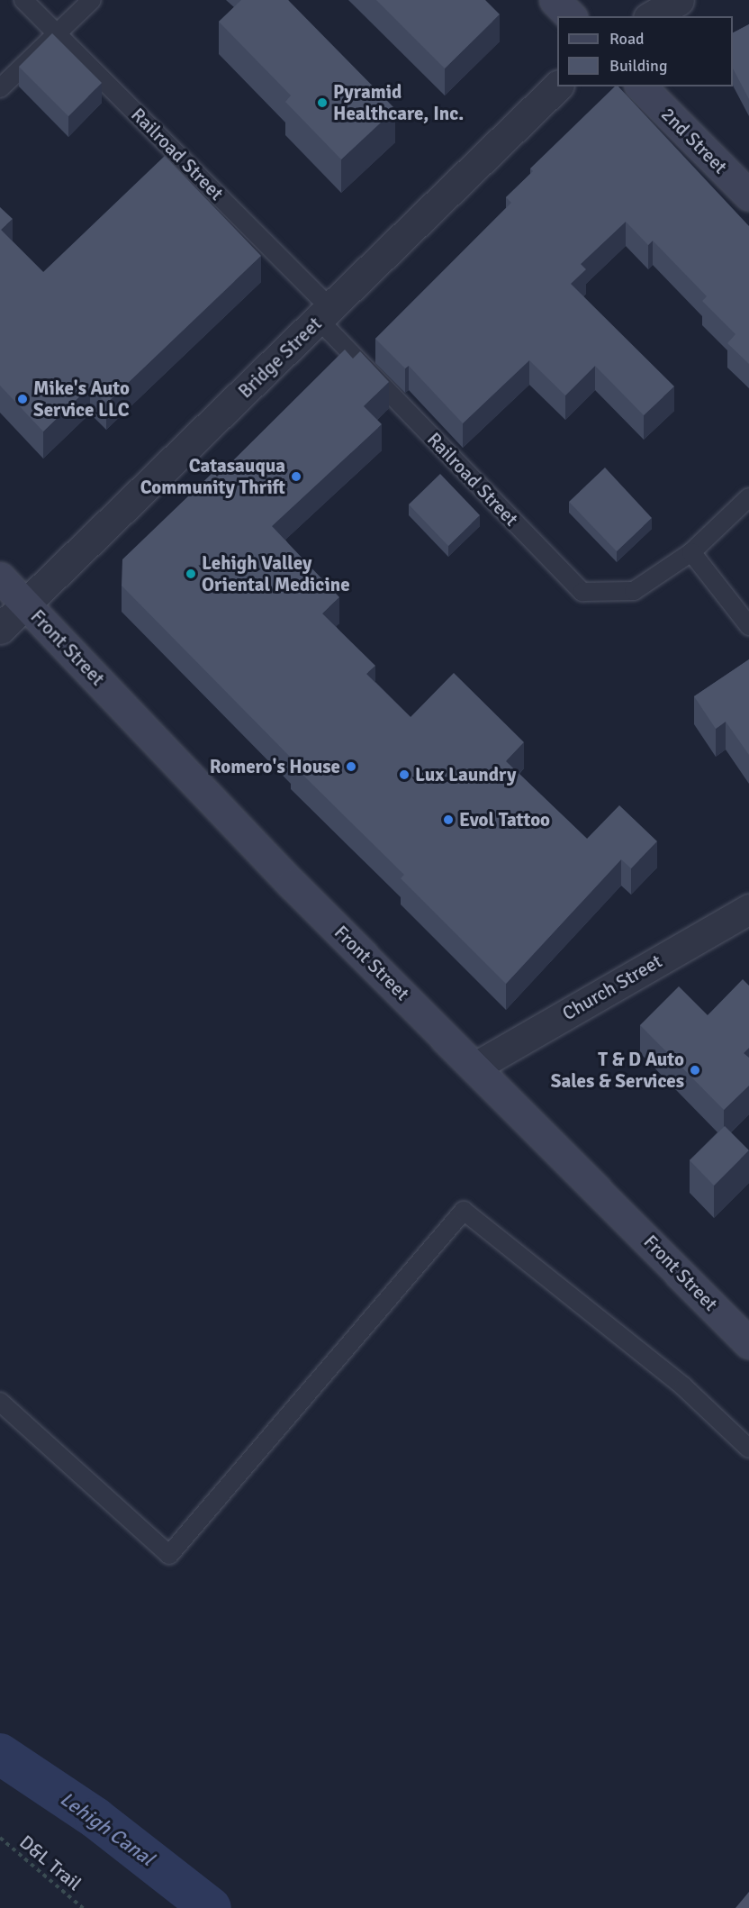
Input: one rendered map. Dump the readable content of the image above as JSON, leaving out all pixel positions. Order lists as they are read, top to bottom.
{
  "streets": {
    "main road": ["2nd Street", "Front Street"],
    "street": ["Bridge Street", "Church Street"],
    "lane": ["Railroad Street"],
    "path": ["D&L Trail"]
  },
  "crossings": [
    ["Railroad Street", "Bridge Street"],
    ["Bridge Street", "Front Street"],
    ["Front Street", "Church Street"]
  ],
  "water": ["Lehigh Canal"],
  "places": [
    "Pyramid Healthcare, Inc.",
    "Mike's Auto Service LLC",
    "Catasauqua Community Thrift",
    "Lehigh Valley Oriental Medicine",
    "Romero's House",
    "Lux Laundry",
    "Evol Tattoo",
    "T & D Auto Sales & Services"
  ],
  "legend": ["Road", "Building"]
}
